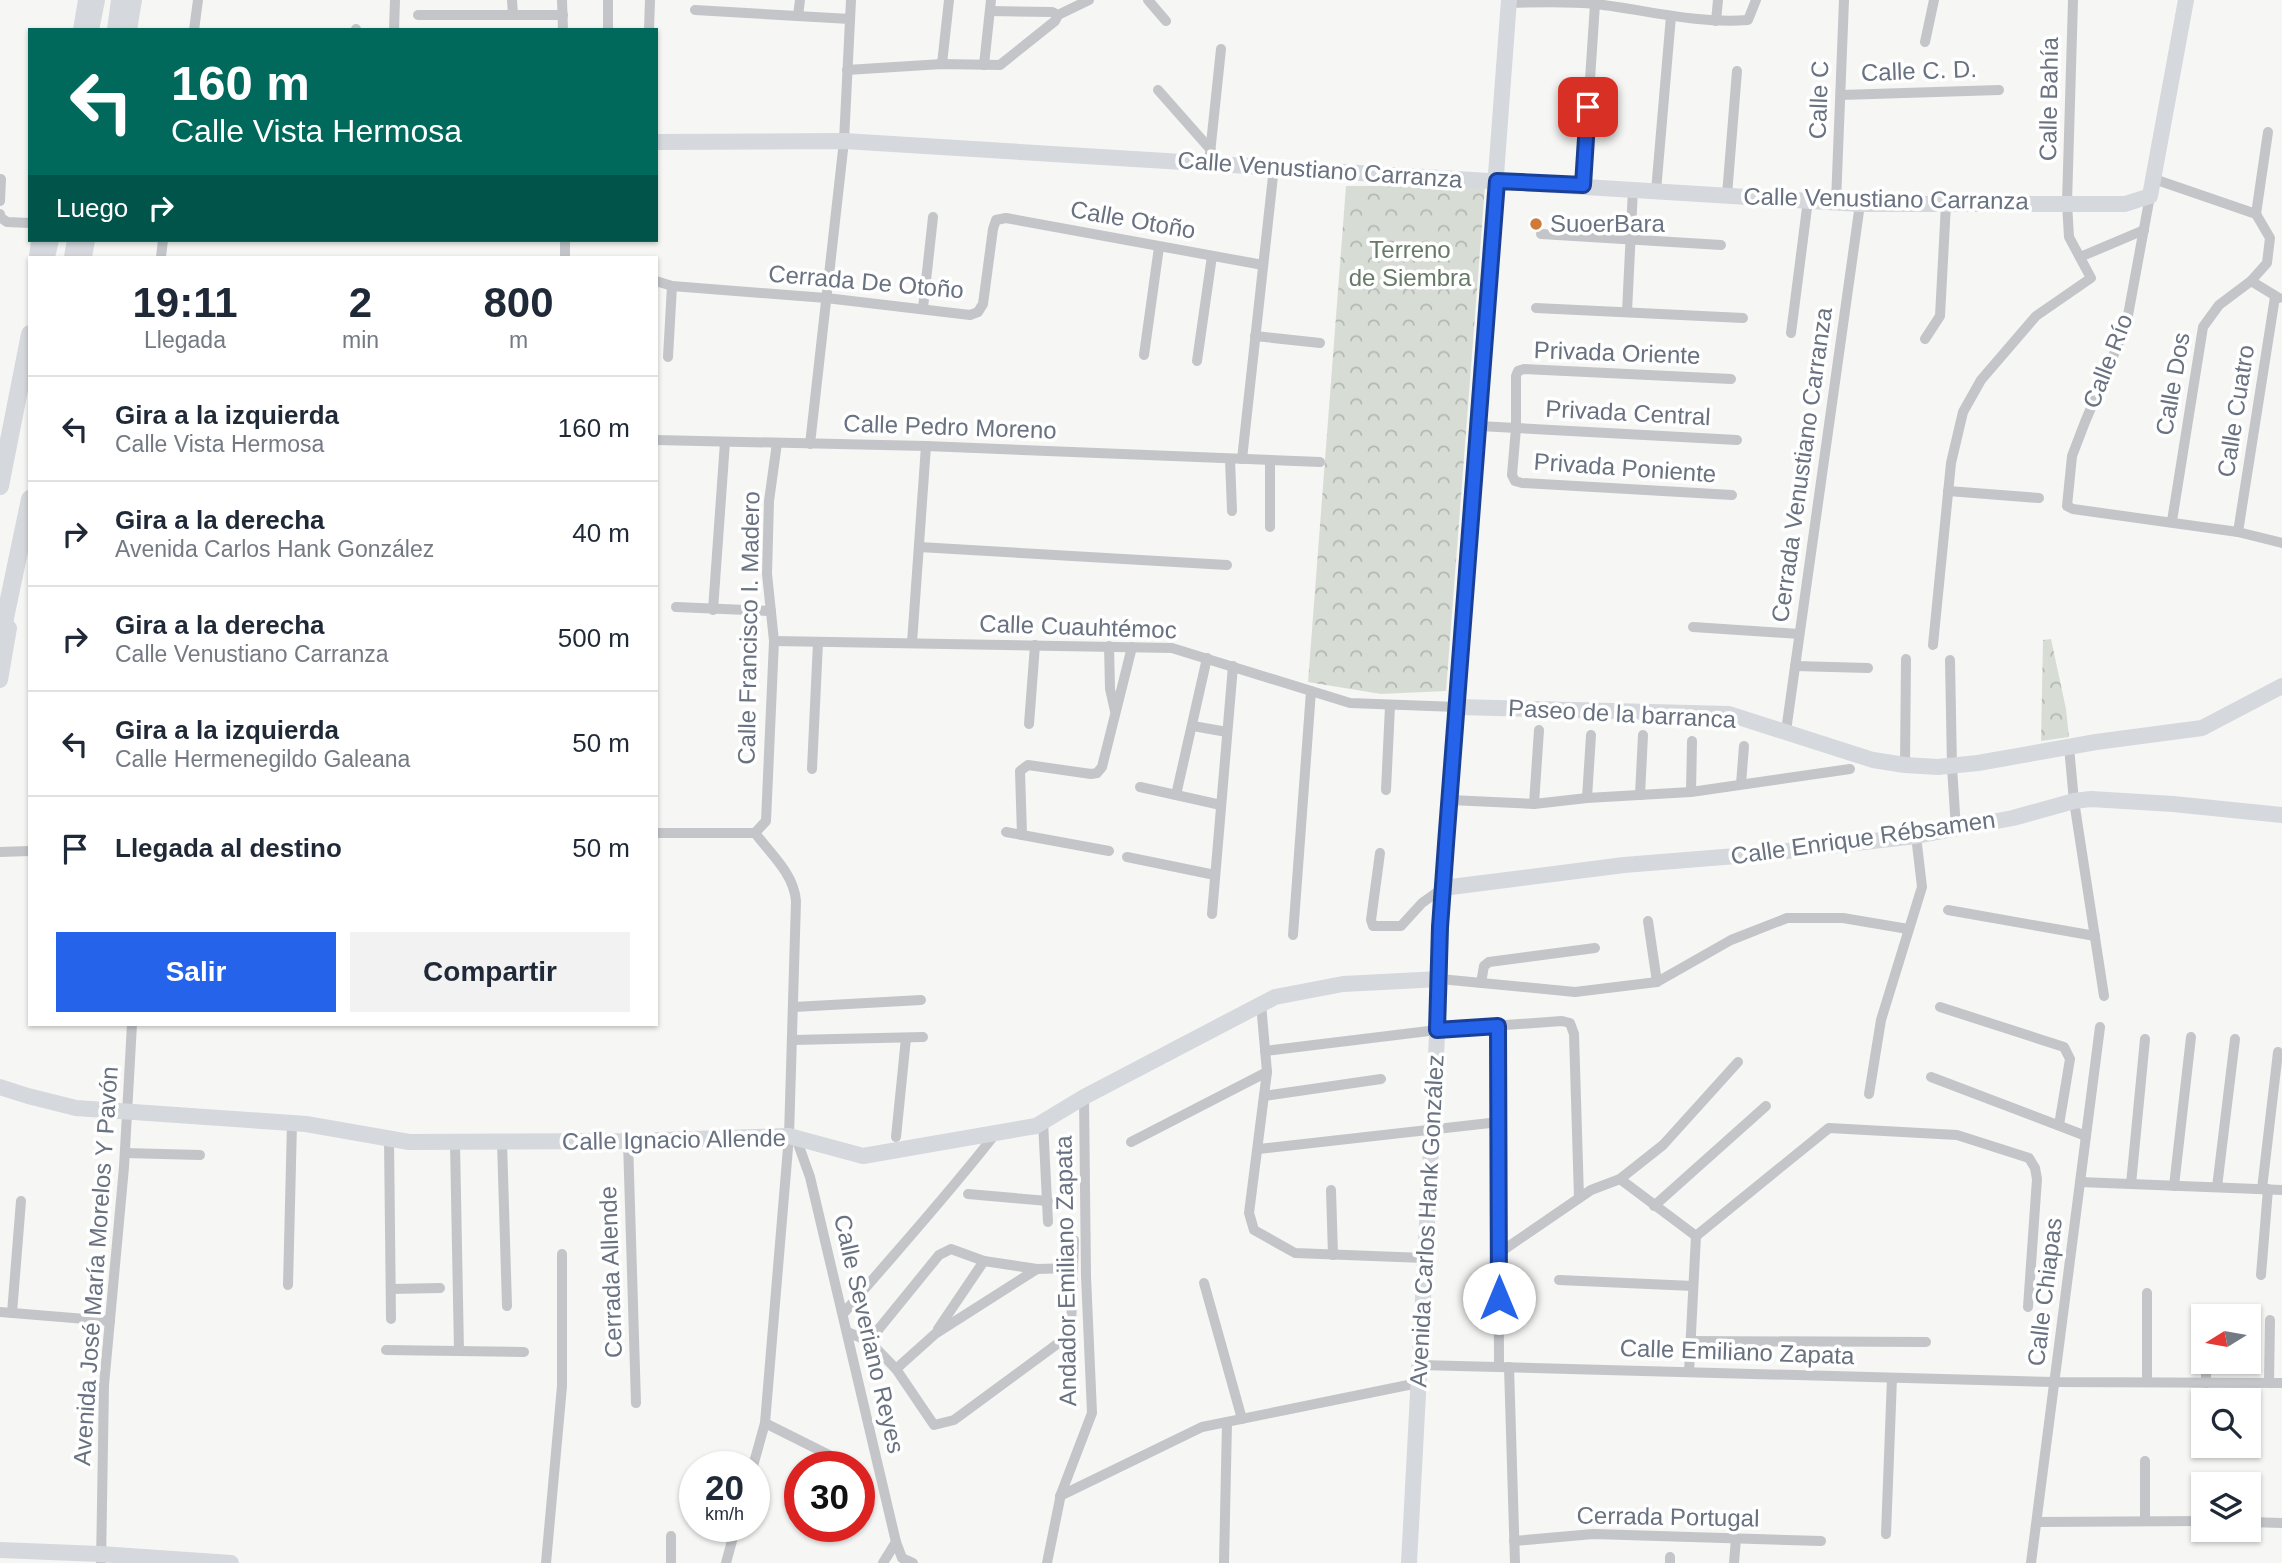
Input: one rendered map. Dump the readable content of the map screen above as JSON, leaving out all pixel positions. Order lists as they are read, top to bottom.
{
  "streets": {
    "street": [
      "Calle C. D.",
      "Calle Bahía",
      "Calle C",
      "Calle Venustiano Carranza",
      "Calle Otoño",
      "Cerrada De Otoño",
      "Privada Oriente",
      "Calle Río",
      "Calle Dos",
      "Calle Cuatro",
      "Privada Central",
      "Calle Pedro Moreno",
      "Cerrada Venustiano Carranza",
      "Privada Poniente",
      "Calle Cuauhtémoc",
      "Calle Francisco I. Madero",
      "Paseo de la barranca",
      "Calle Enrique Rébsamen",
      "Calle Ignacio Allende",
      "Avenida Carlos Hank González",
      "Avenida José María Morelos Y Pavón",
      "Andador Emiliano Zapata",
      "Cerrada Allende",
      "Calle Chiapas",
      "Calle Severiano Reyes",
      "Calle Emiliano Zapata",
      "Cerrada Portugal"
    ]
  },
  "crossings": [
    ["Calle C. D.", "Calle C"],
    ["Calle Bahía", "Calle Venustiano Carranza"],
    ["Calle C", "Calle Venustiano Carranza"],
    ["Calle Venustiano Carranza", "Calle Río"],
    ["Calle Venustiano Carranza", "Cerrada Venustiano Carranza"],
    ["Calle Venustiano Carranza", "Avenida Carlos Hank González"],
    ["Calle Otoño", "Cerrada De Otoño"],
    ["Privada Oriente", "Privada Central"],
    ["Calle Río", "Calle Dos"],
    ["Calle Río", "Calle Cuatro"],
    ["Privada Central", "Privada Poniente"],
    ["Privada Central", "Avenida Carlos Hank González"],
    ["Calle Pedro Moreno", "Calle Francisco I. Madero"],
    ["Cerrada Venustiano Carranza", "Paseo de la barranca"],
    ["Calle Cuauhtémoc", "Calle Francisco I. Madero"],
    ["Calle Cuauhtémoc", "Paseo de la barranca"],
    ["Calle Cuauhtémoc", "Avenida Carlos Hank González"],
    ["Paseo de la barranca", "Avenida Carlos Hank González"],
    ["Calle Enrique Rébsamen", "Avenida Carlos Hank González"],
    ["Calle Ignacio Allende", "Avenida Carlos Hank González"],
    ["Calle Ignacio Allende", "Avenida José María Morelos Y Pavón"],
    ["Calle Ignacio Allende", "Andador Emiliano Zapata"],
    ["Calle Ignacio Allende", "Cerrada Allende"],
    ["Calle Ignacio Allende", "Calle Severiano Reyes"],
    ["Avenida Carlos Hank González", "Calle Emiliano Zapata"],
    ["Calle Chiapas", "Calle Emiliano Zapata"]
  ],
  "parks": ["Terreno de Siembra"],
  "places": ["SuoerBara"],
  "north": "left",
  "page": {
    "turn": ["160 m", "Calle Vista Hermosa"],
    "then": "Luego",
    "eta": [
      "19:11",
      "Llegada",
      "2",
      "min",
      "800",
      "m"
    ],
    "list": [
      {
        "name": "Gira a la izquierda",
        "note": "Calle Vista Hermosa",
        "value": "160 m"
      },
      {
        "name": "Gira a la derecha",
        "note": "Avenida Carlos Hank González",
        "value": "40 m"
      },
      {
        "name": "Gira a la derecha",
        "note": "Calle Venustiano Carranza",
        "value": "500 m"
      },
      {
        "name": "Gira a la izquierda",
        "note": "Calle Hermenegildo Galeana",
        "value": "50 m"
      },
      {
        "name": "Llegada al destino",
        "value": "50 m"
      }
    ],
    "buttons": ["Salir", "Compartir"],
    "speed": "20 km/h",
    "limit": "30"
  }
}
